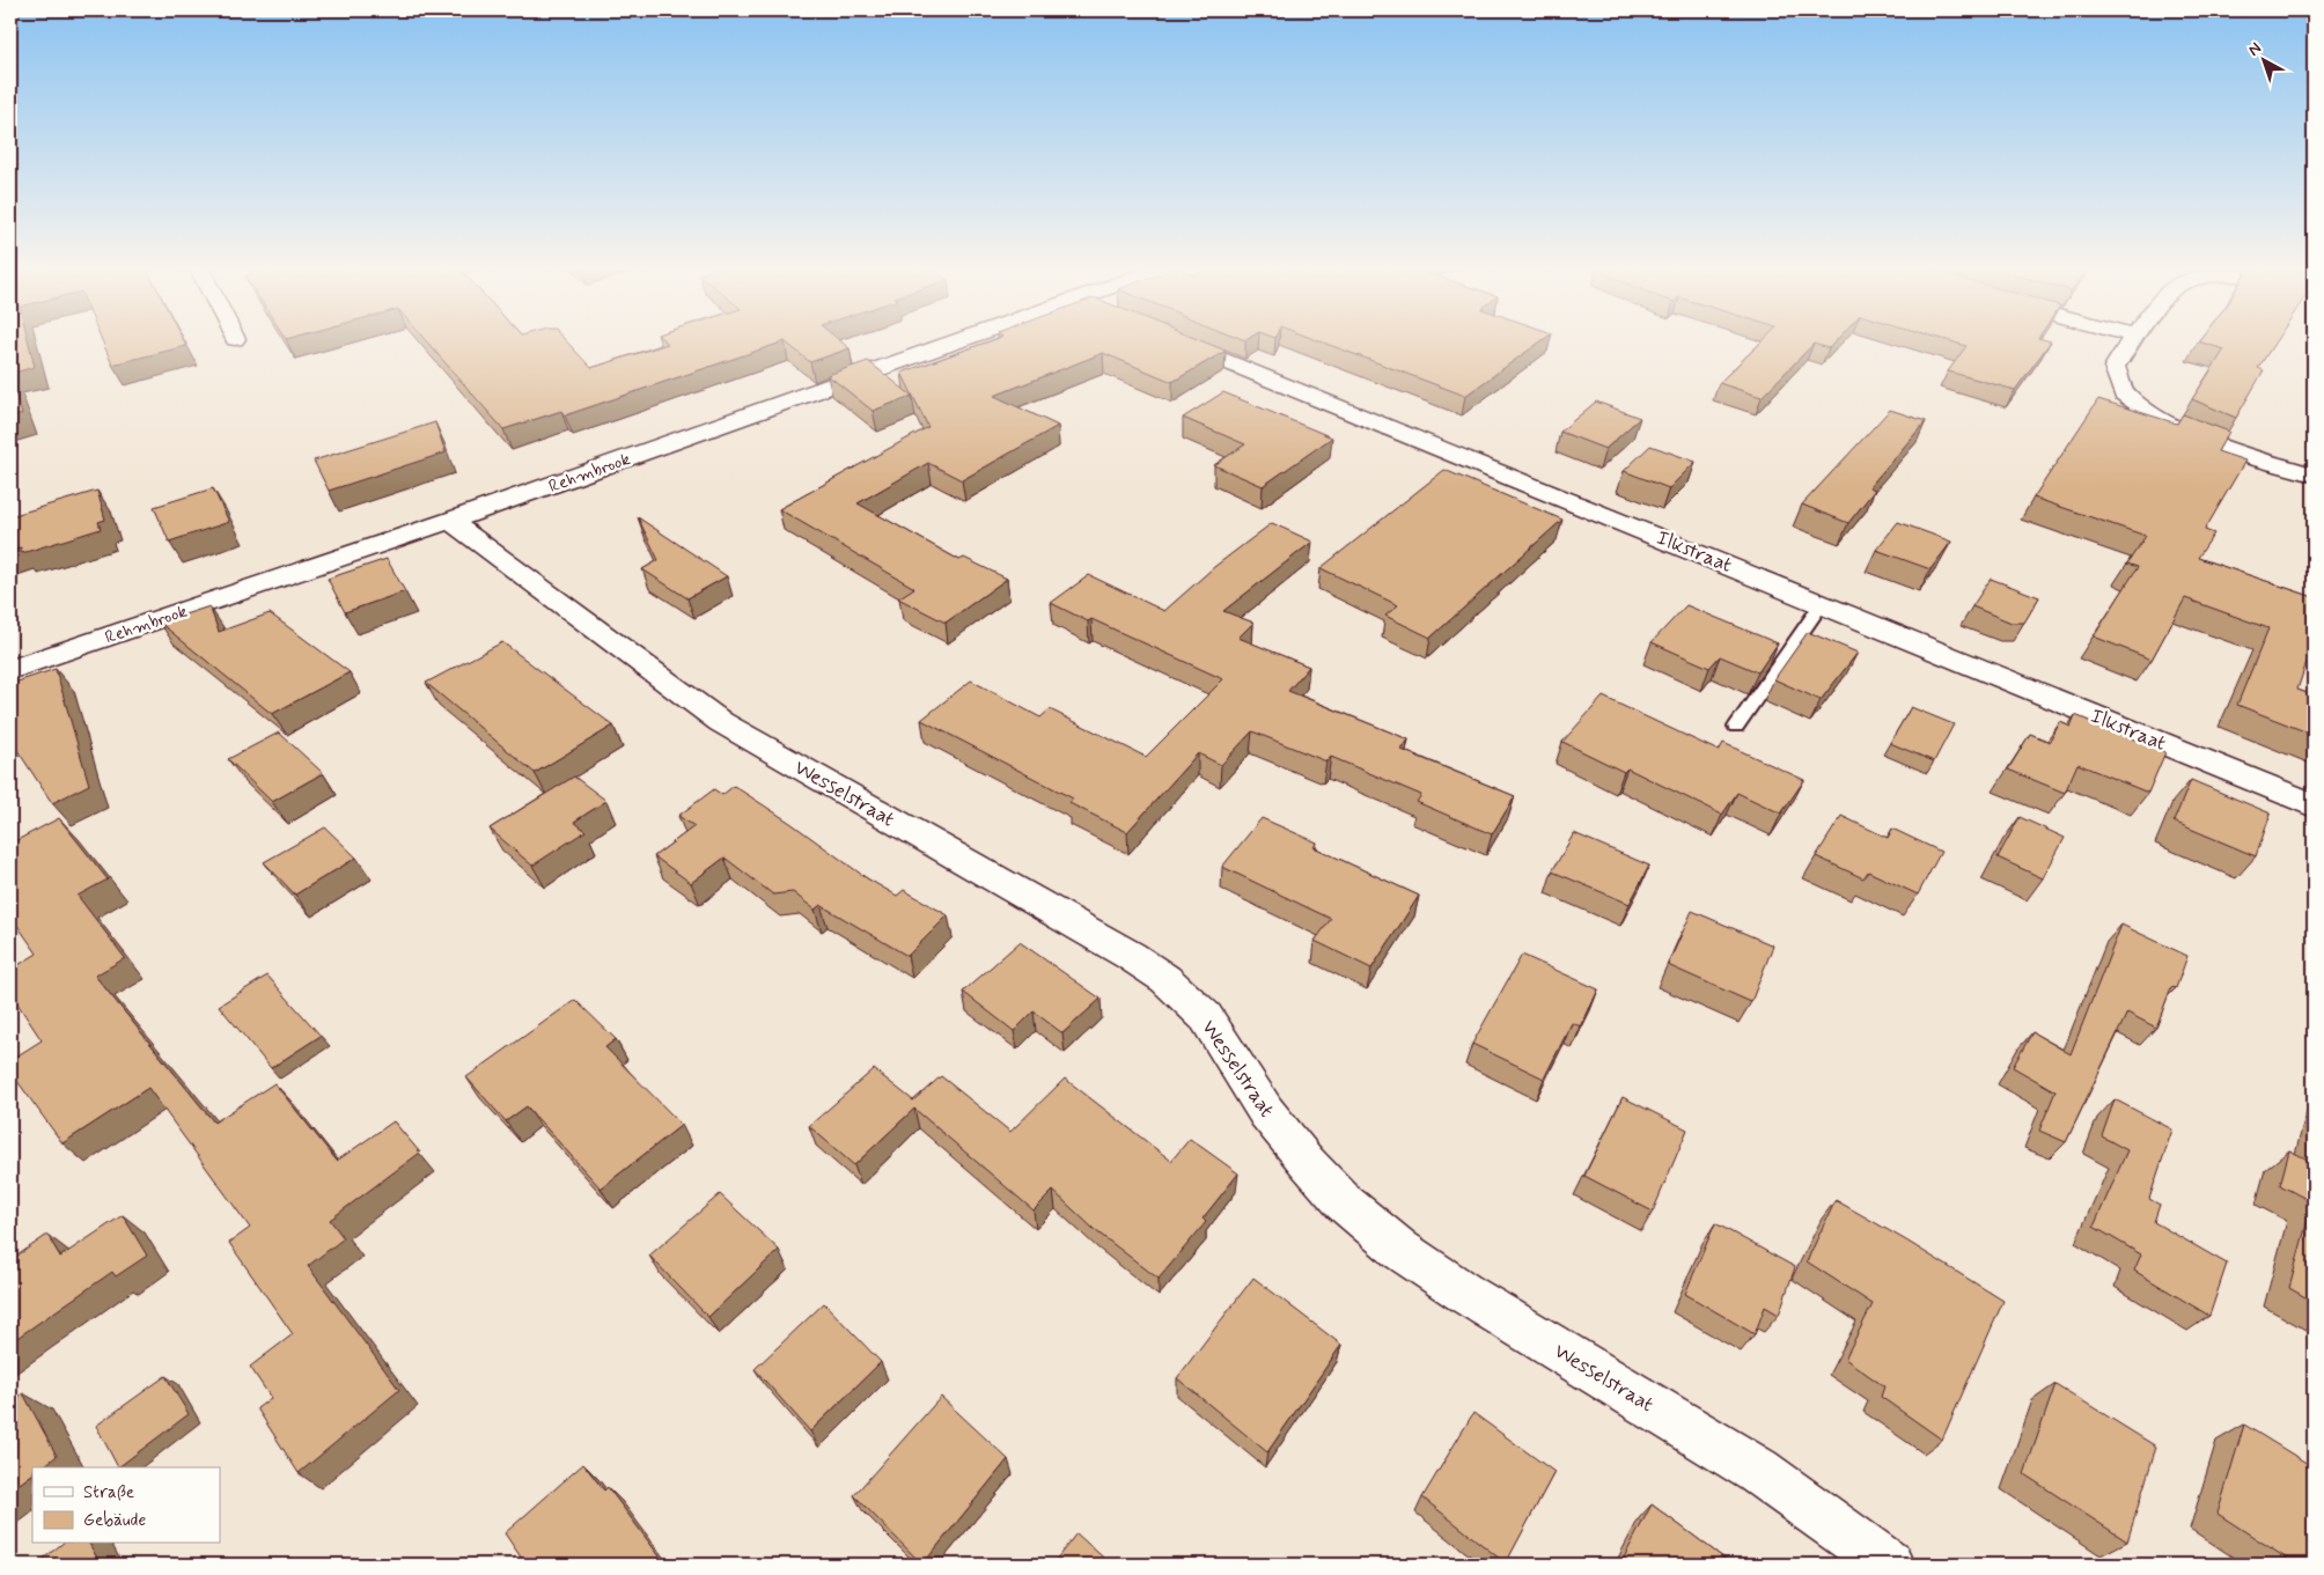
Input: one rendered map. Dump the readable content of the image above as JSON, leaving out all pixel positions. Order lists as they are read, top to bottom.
{
  "streets": {
    "street": ["Rehmbrook", "Ilkstraat", "Wesselstraat"]
  },
  "crossings": [
    ["Rehmbrook", "Wesselstraat"]
  ],
  "legend": ["Straße", "Gebäude"],
  "north": "top left"
}
